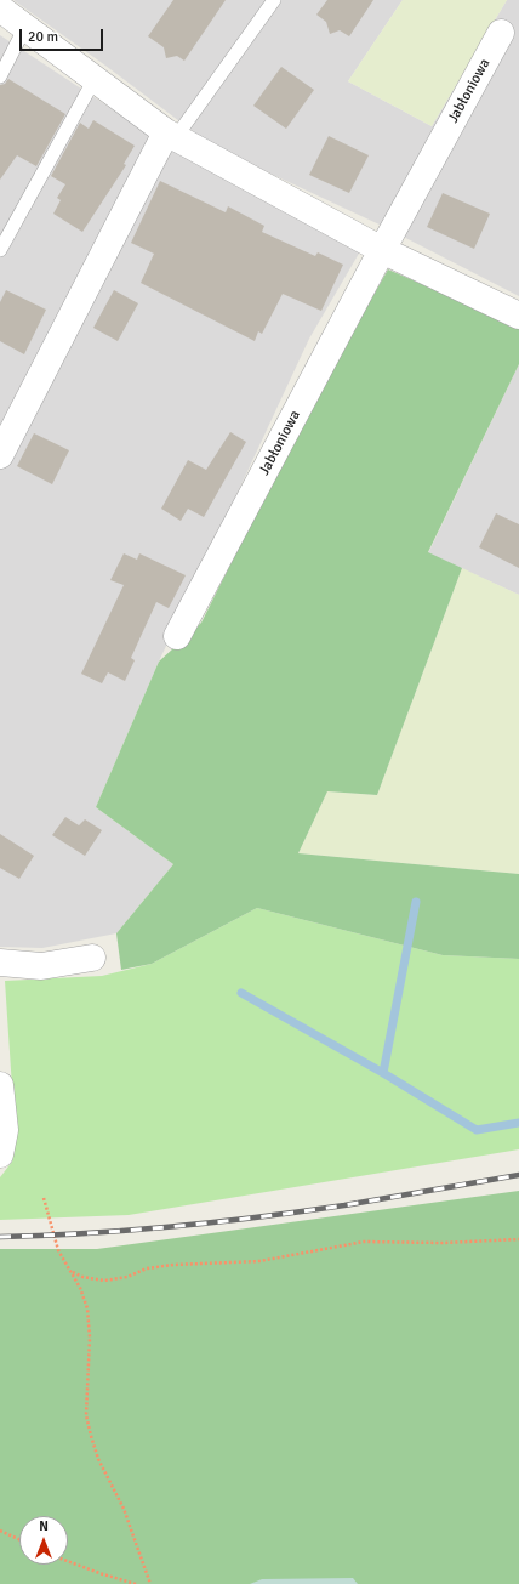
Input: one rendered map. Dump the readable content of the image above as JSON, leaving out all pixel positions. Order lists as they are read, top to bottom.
{
  "streets": {
    "street": ["Jabłoniowa"]
  },
  "scale_bar": "20 m",
  "north": "top"
}
